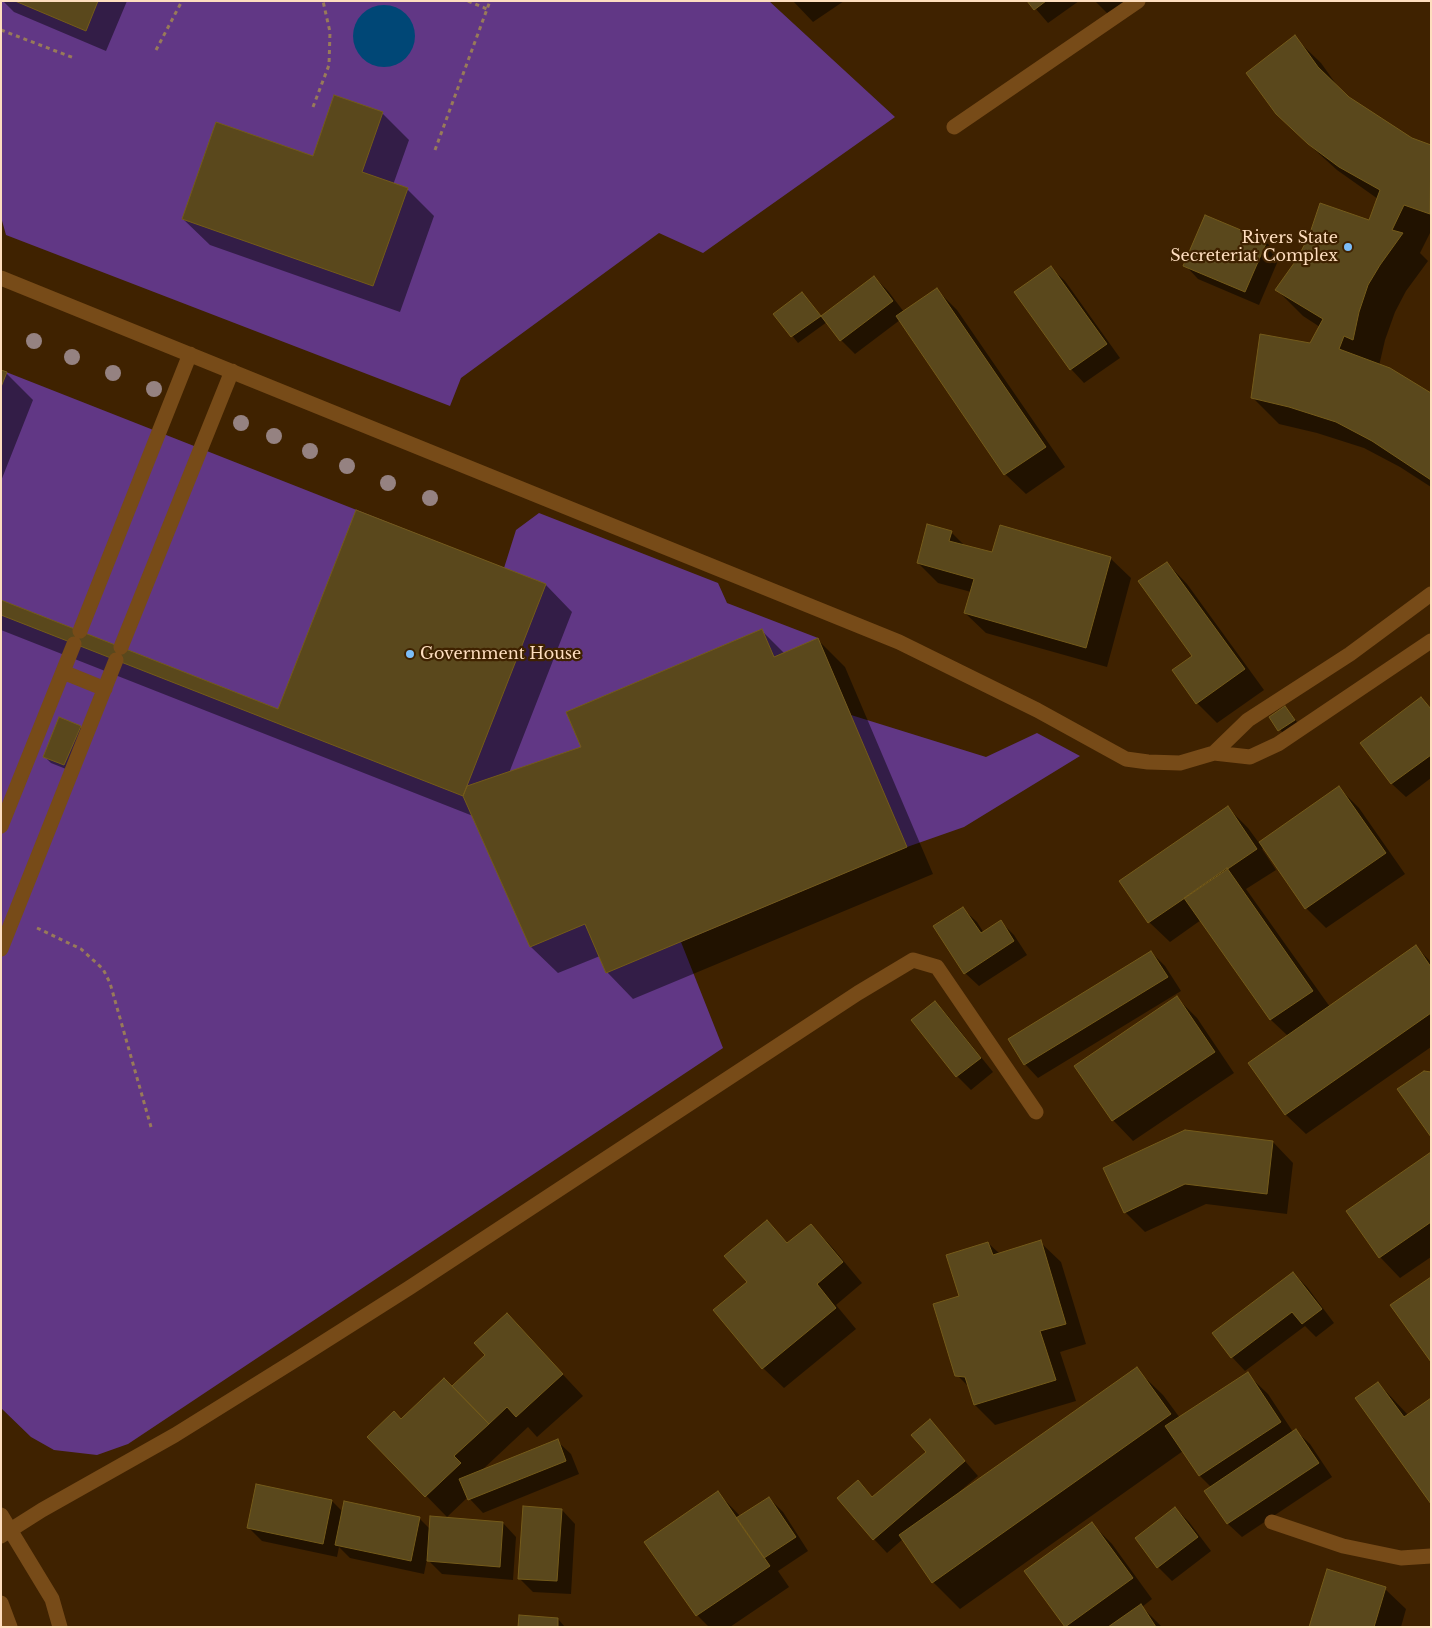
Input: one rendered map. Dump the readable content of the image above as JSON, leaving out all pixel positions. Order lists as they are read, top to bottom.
{
  "places": ["Rivers State Secreteriat Complex", "Government House"]
}
